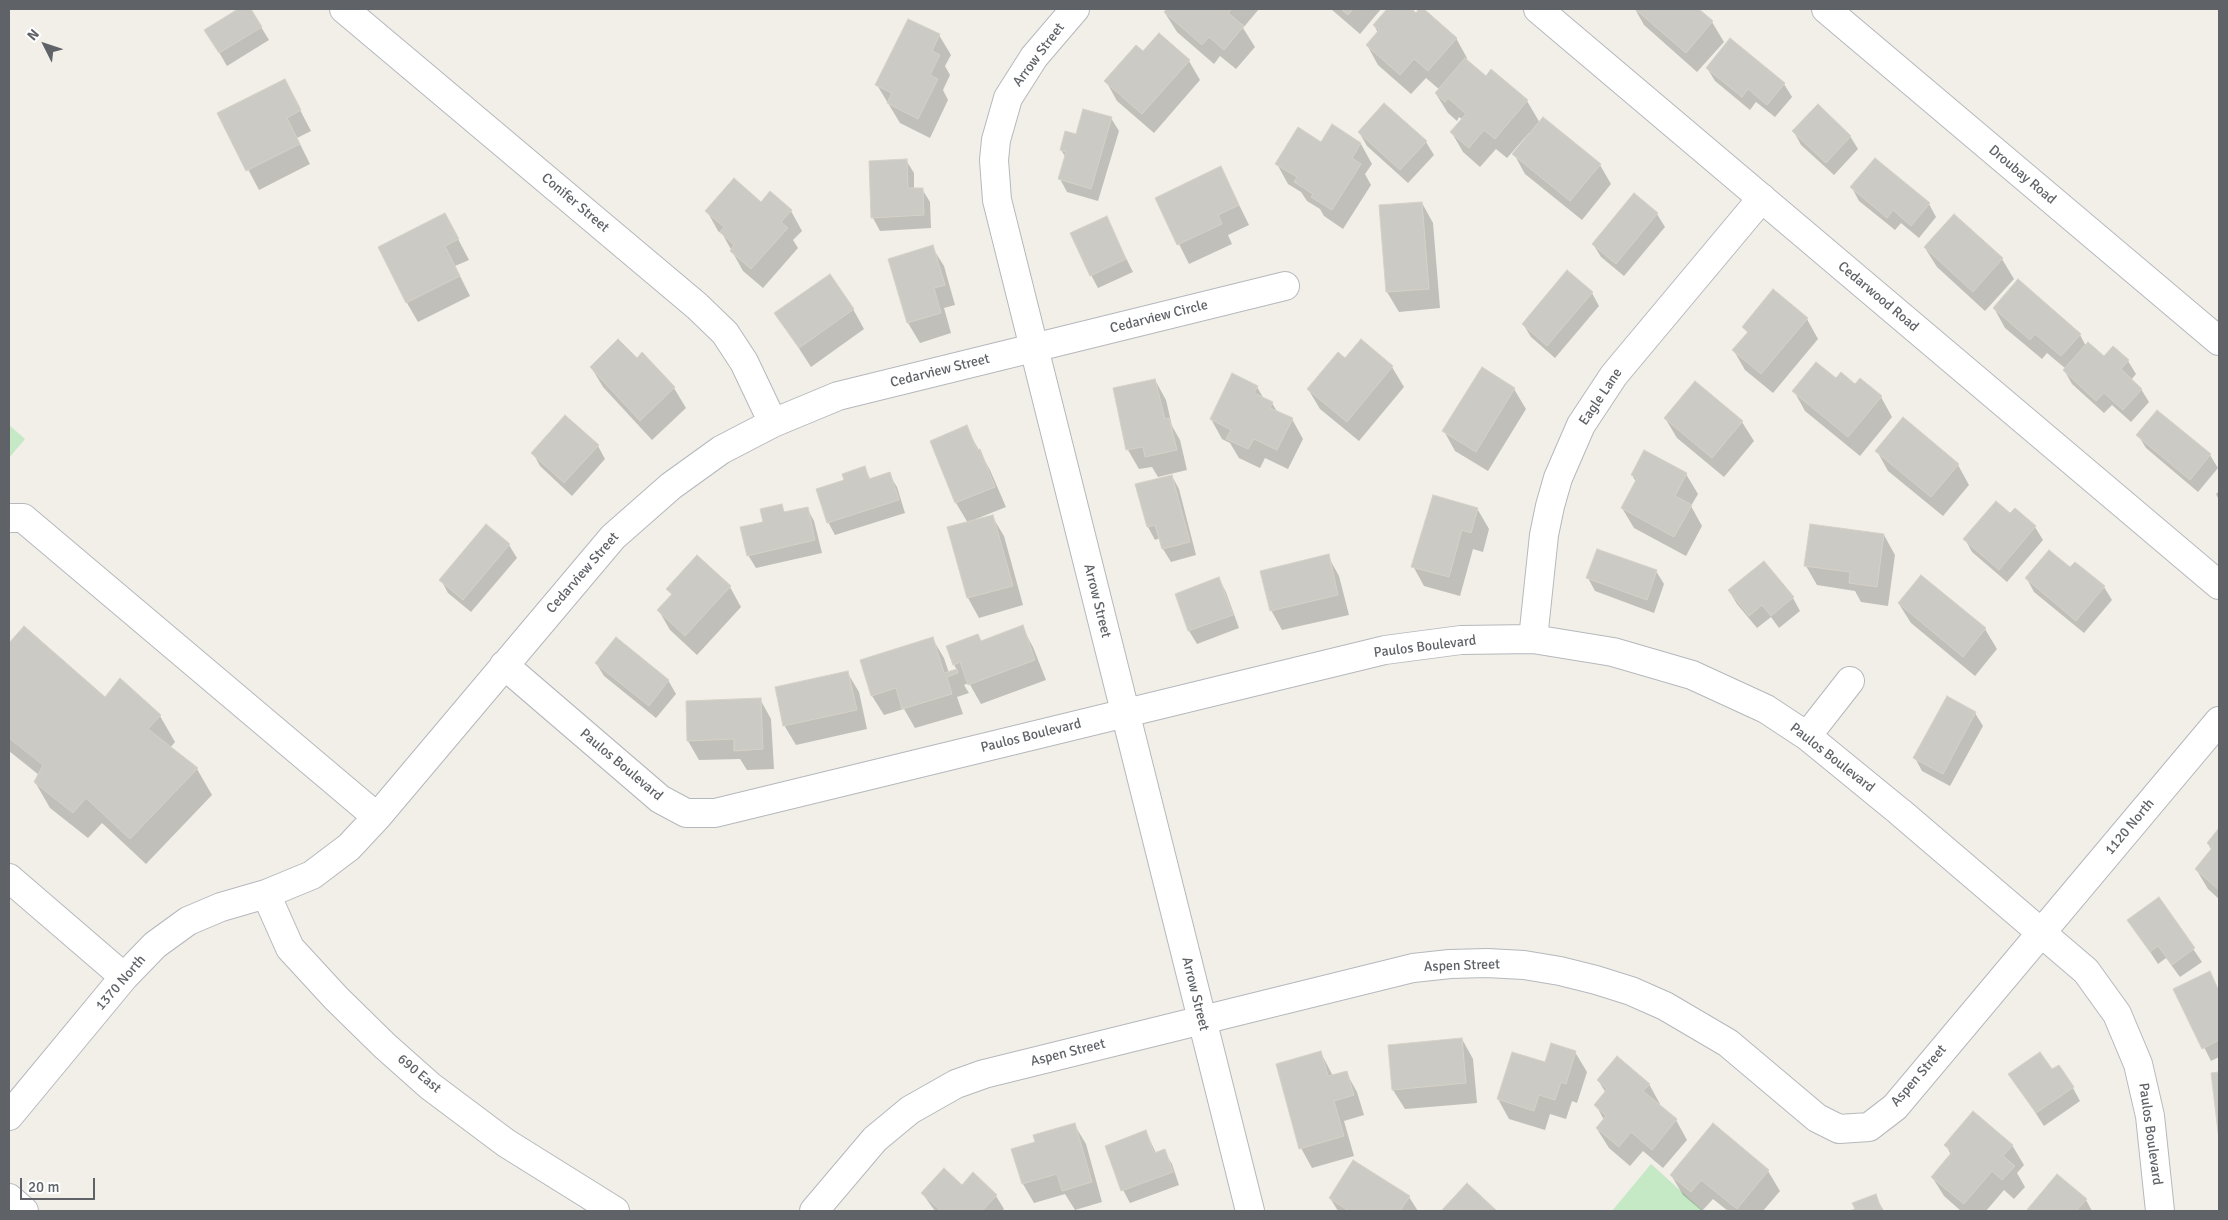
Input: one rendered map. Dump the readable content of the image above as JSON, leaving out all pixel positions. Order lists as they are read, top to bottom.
{
  "streets": {
    "street": [
      "Arrow Street",
      "Droubay Road",
      "Conifer Street",
      "Cedarwood Road",
      "Cedarview Circle",
      "Cedarview Street",
      "Eagle Lane",
      "Paulos Boulevard",
      "1120 North",
      "Aspen Street",
      "1370 North",
      "690 East"
    ]
  },
  "crossings": [
    ["Arrow Street", "Cedarview Circle"],
    ["Arrow Street", "Cedarview Street"],
    ["Arrow Street", "Paulos Boulevard"],
    ["Arrow Street", "Aspen Street"],
    ["Conifer Street", "Cedarview Street"],
    ["Cedarwood Road", "Eagle Lane"],
    ["Cedarview Circle", "Cedarview Street"],
    ["Cedarview Street", "Paulos Boulevard"],
    ["Cedarview Street", "1370 North"],
    ["Cedarview Street", "690 East"],
    ["Eagle Lane", "Paulos Boulevard"],
    ["Paulos Boulevard", "1120 North"],
    ["Paulos Boulevard", "Aspen Street"],
    ["1120 North", "Aspen Street"],
    ["1370 North", "690 East"]
  ],
  "scale_bar": "20 m",
  "north": "top left"
}
